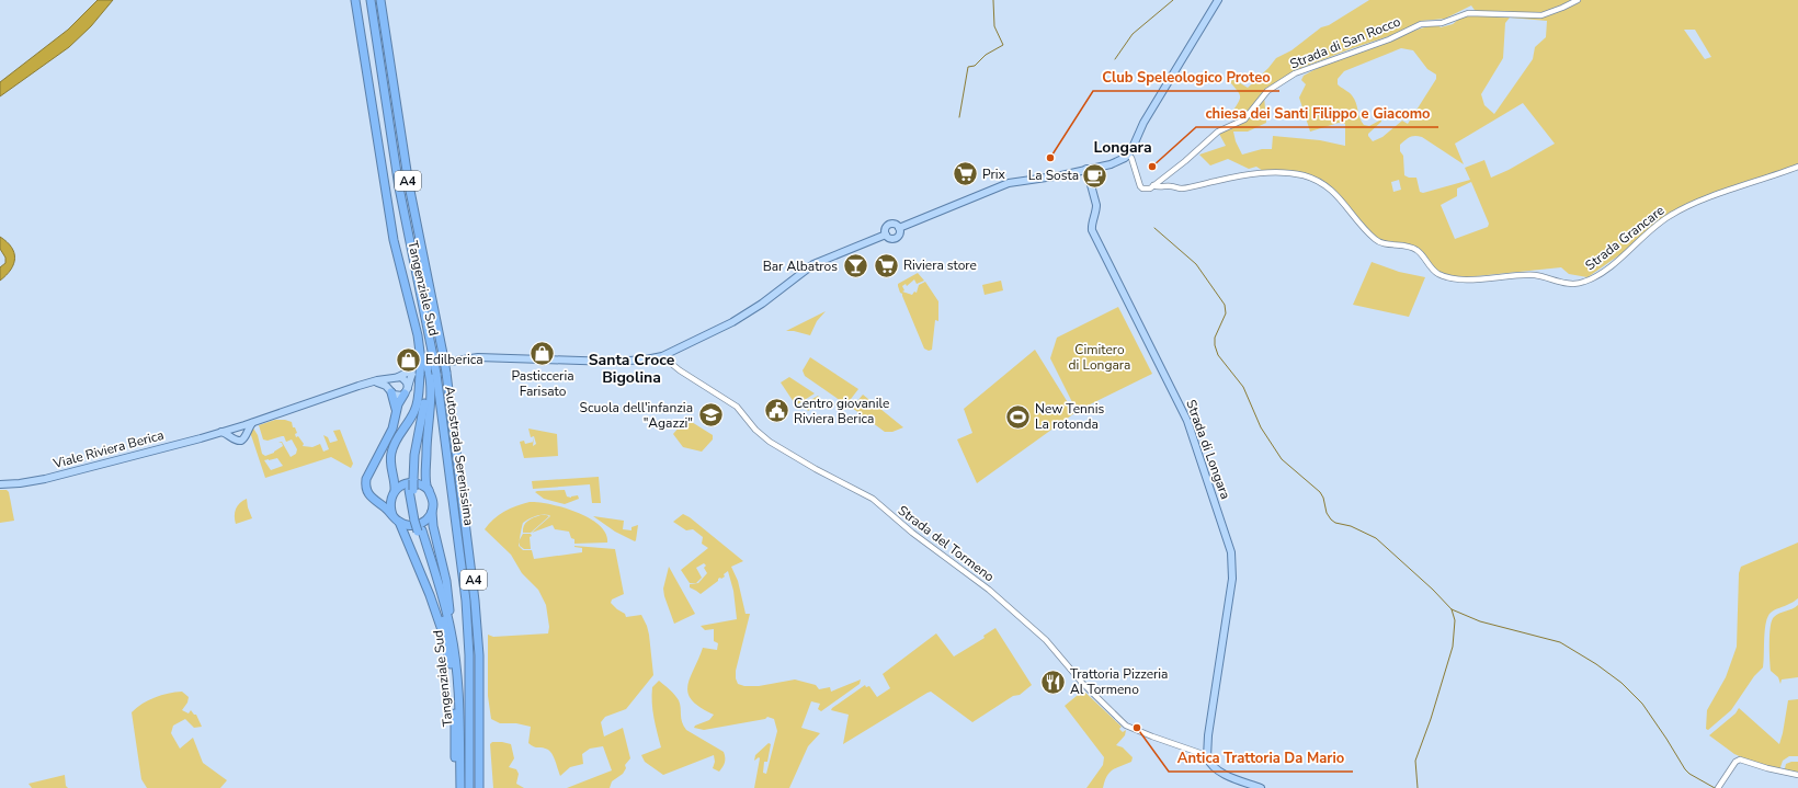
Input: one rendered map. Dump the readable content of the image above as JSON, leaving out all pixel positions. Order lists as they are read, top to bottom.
{
  "streets": {
    "highway": ["A4", "Tangenziale Sud", "Autostrada Serenissima"],
    "main road": ["Viale Riviera Berica", "Strada di Longara"],
    "street": ["Strada di San Rocco", "Strada Grancare", "Strada del Tormeno"]
  },
  "crossings": [
    ["Strada di San Rocco", "Strada Grancare"],
    ["Tangenziale Sud", "Viale Riviera Berica"],
    ["Tangenziale Sud", "Autostrada Serenissima"],
    ["Viale Riviera Berica", "Strada di Longara"],
    ["Viale Riviera Berica", "Autostrada Serenissima"],
    ["Viale Riviera Berica", "Strada del Tormeno"],
    ["Strada di Longara", "Strada del Tormeno"]
  ],
  "districts": ["Longara", "Santa Croce Bigolina"],
  "parks": ["Cimitero di Longara"],
  "places": {
    "other": ["Club Speleologico Proteo", "chiesa dei Santi Filippo e Giacomo", "Antica Trattoria Da Mario"],
    "supermarket": ["Prix", "Riviera store"],
    "cafe": ["La Sosta"],
    "bar": ["Bar Albatros"],
    "shop": ["Pasticceria Farisato", "Edilberica"],
    "public building": ["Centro giovanile Riviera Berica"],
    "school or university": ["Scuola dell'infanzia \"Agazzi\""],
    "sports": ["New Tennis La rotonda"],
    "restaurant": ["Trattoria Pizzeria Al Tormeno"]
  }
}
